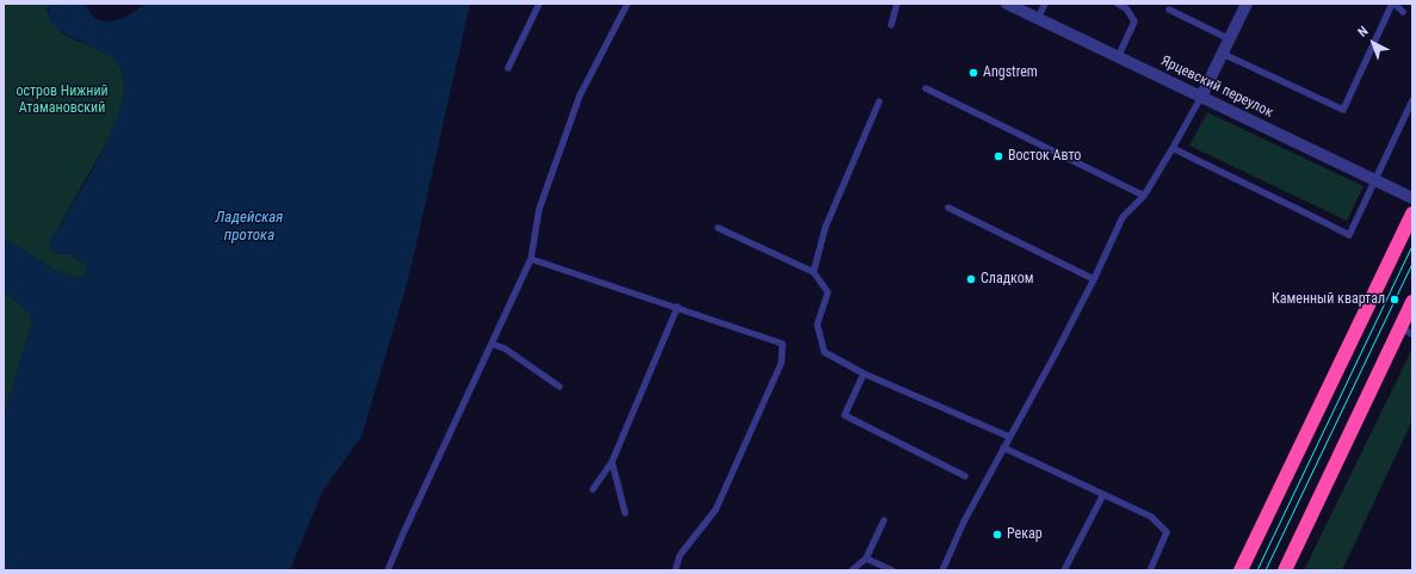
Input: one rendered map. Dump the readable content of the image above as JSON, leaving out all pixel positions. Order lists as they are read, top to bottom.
{
  "streets": {
    "street": ["Ярцевский переулок"]
  },
  "water": ["Ладейская протока"],
  "parks": ["остров Нижний Атамановский"],
  "places": [
    "Angstrem",
    "Восток Авто",
    "Сладком",
    "Каменный квартал",
    "Рекар"
  ],
  "north": "top left"
}
